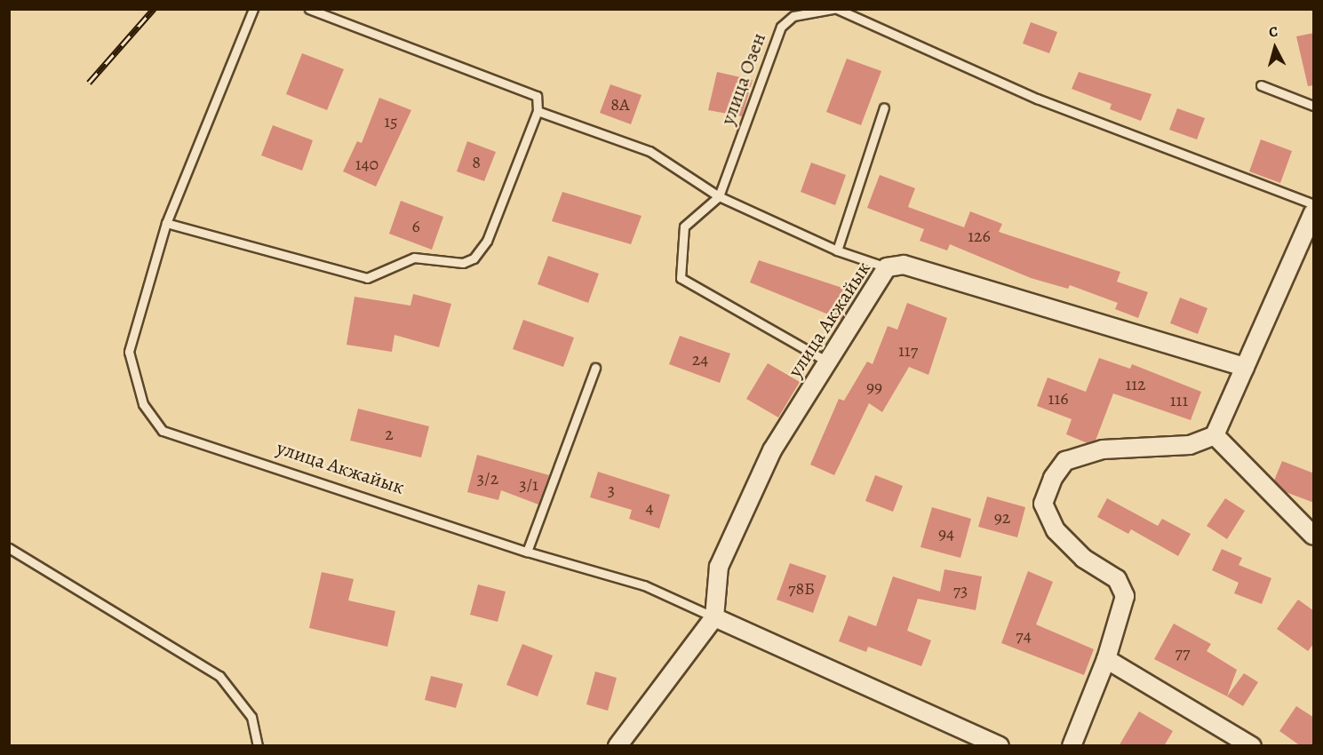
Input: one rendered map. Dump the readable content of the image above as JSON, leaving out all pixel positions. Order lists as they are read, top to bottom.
{
  "streets": {
    "street": ["улица Акжайык"],
    "lane": ["улица Озен"]
  },
  "house_numbers": [
    "8А",
    "15",
    "8",
    "140",
    "6",
    "126",
    "117",
    "24",
    "112",
    "99",
    "116",
    "111",
    "2",
    "3/2",
    "3/1",
    "3",
    "4",
    "92",
    "94",
    "78Б",
    "73",
    "74",
    "77"
  ],
  "north": "top"
}
